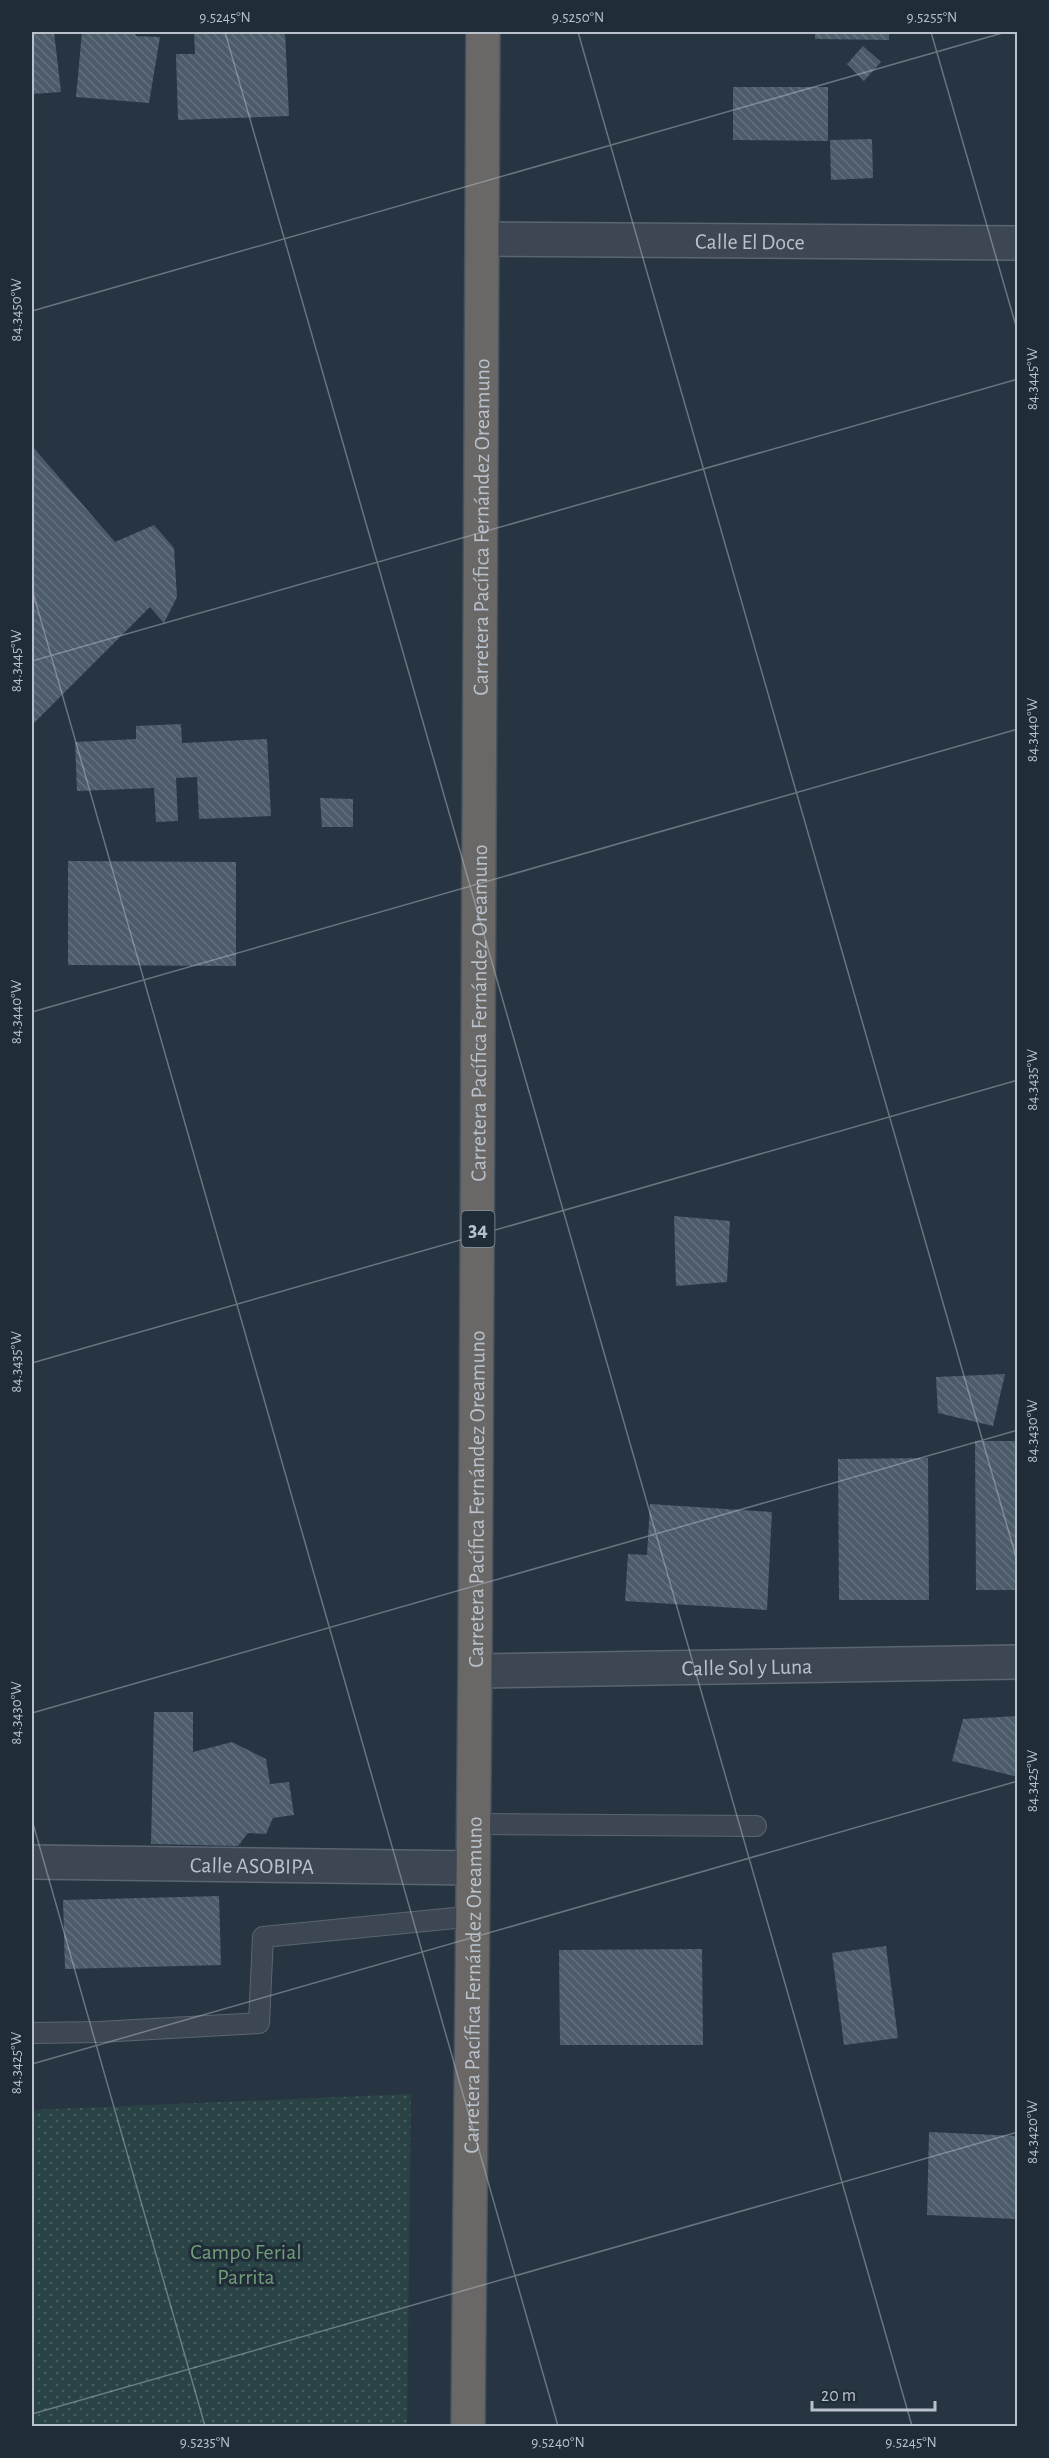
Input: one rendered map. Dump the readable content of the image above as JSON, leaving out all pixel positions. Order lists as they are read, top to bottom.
{
  "streets": {
    "highway": ["Carretera Pacífica Fernández Oreamuno", "34"],
    "street": ["Calle El Doce", "Calle Sol y Luna", "Calle ASOBIPA"]
  },
  "crossings": [
    ["Calle El Doce", "Carretera Pacífica Fernández Oreamuno"],
    ["Carretera Pacífica Fernández Oreamuno", "Calle Sol y Luna"],
    ["Carretera Pacífica Fernández Oreamuno", "Calle ASOBIPA"]
  ],
  "parks": ["Campo Ferial Parrita"],
  "scale_bar": "20 m",
  "coordinates": [
    "9.5245°N",
    "9.5250°N",
    "9.5255°N",
    "84.3450°W",
    "84.3445°W",
    "84.3440°W",
    "84.3435°W",
    "84.3430°W",
    "84.3425°W",
    "84.3420°W",
    "9.5235°N",
    "9.5240°N"
  ]
}
